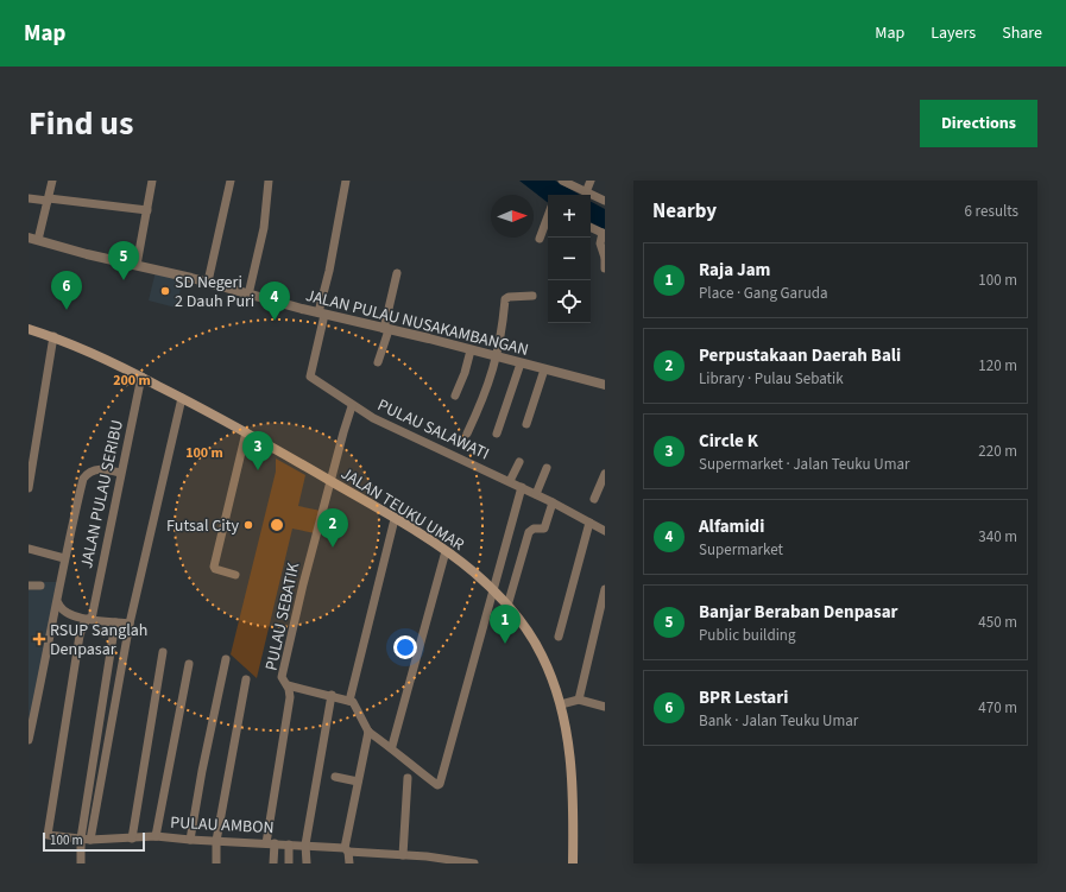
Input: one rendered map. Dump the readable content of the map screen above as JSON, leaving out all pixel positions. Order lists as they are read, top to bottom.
{
  "streets": {
    "main road": ["JALAN TEUKU UMAR"],
    "street": [
      "JALAN PULAU NUSAKAMBANGAN",
      "PULAU SALAWATI",
      "JALAN PULAU SERIBU",
      "PULAU SEBATIK",
      "PULAU AMBON"
    ]
  },
  "crossings": [
    ["JALAN PULAU NUSAKAMBANGAN", "PULAU SALAWATI"],
    ["PULAU SALAWATI", "PULAU SEBATIK"],
    ["JALAN PULAU SERIBU", "JALAN TEUKU UMAR"],
    ["JALAN PULAU SERIBU", "PULAU AMBON"],
    ["JALAN TEUKU UMAR", "PULAU SEBATIK"],
    ["PULAU SEBATIK", "PULAU AMBON"]
  ],
  "places": {
    "other": ["SD Negeri 2 Dauh Puri", "Futsal City"],
    "health": ["RSUP Sanglah Denpasar"]
  },
  "scale_bar": "100 m",
  "north": "right",
  "page": {
    "header": "Map",
    "nav": ["Map", "Layers", "Share"],
    "title": "Find us",
    "buttons": "Directions",
    "heading": ["Nearby", "6 results"],
    "map_buttons": ["+", "−"],
    "pins": [
      "5",
      "6",
      "4",
      "3",
      "2",
      "1"
    ],
    "list": [
      {
        "mark": "1",
        "name": "Raja Jam",
        "note": "Place · Gang Garuda",
        "value": "100 m"
      },
      {
        "mark": "2",
        "name": "Perpustakaan Daerah Bali",
        "note": "Library · Pulau Sebatik",
        "value": "120 m"
      },
      {
        "mark": "3",
        "name": "Circle K",
        "note": "Supermarket · Jalan Teuku Umar",
        "value": "220 m"
      },
      {
        "mark": "4",
        "name": "Alfamidi",
        "note": "Supermarket",
        "value": "340 m"
      },
      {
        "mark": "5",
        "name": "Banjar Beraban Denpasar",
        "note": "Public building",
        "value": "450 m"
      },
      {
        "mark": "6",
        "name": "BPR Lestari",
        "note": "Bank · Jalan Teuku Umar",
        "value": "470 m"
      }
    ],
    "scale": "100 m"
  },
  "rings": ["200 m", "100 m"]
}
